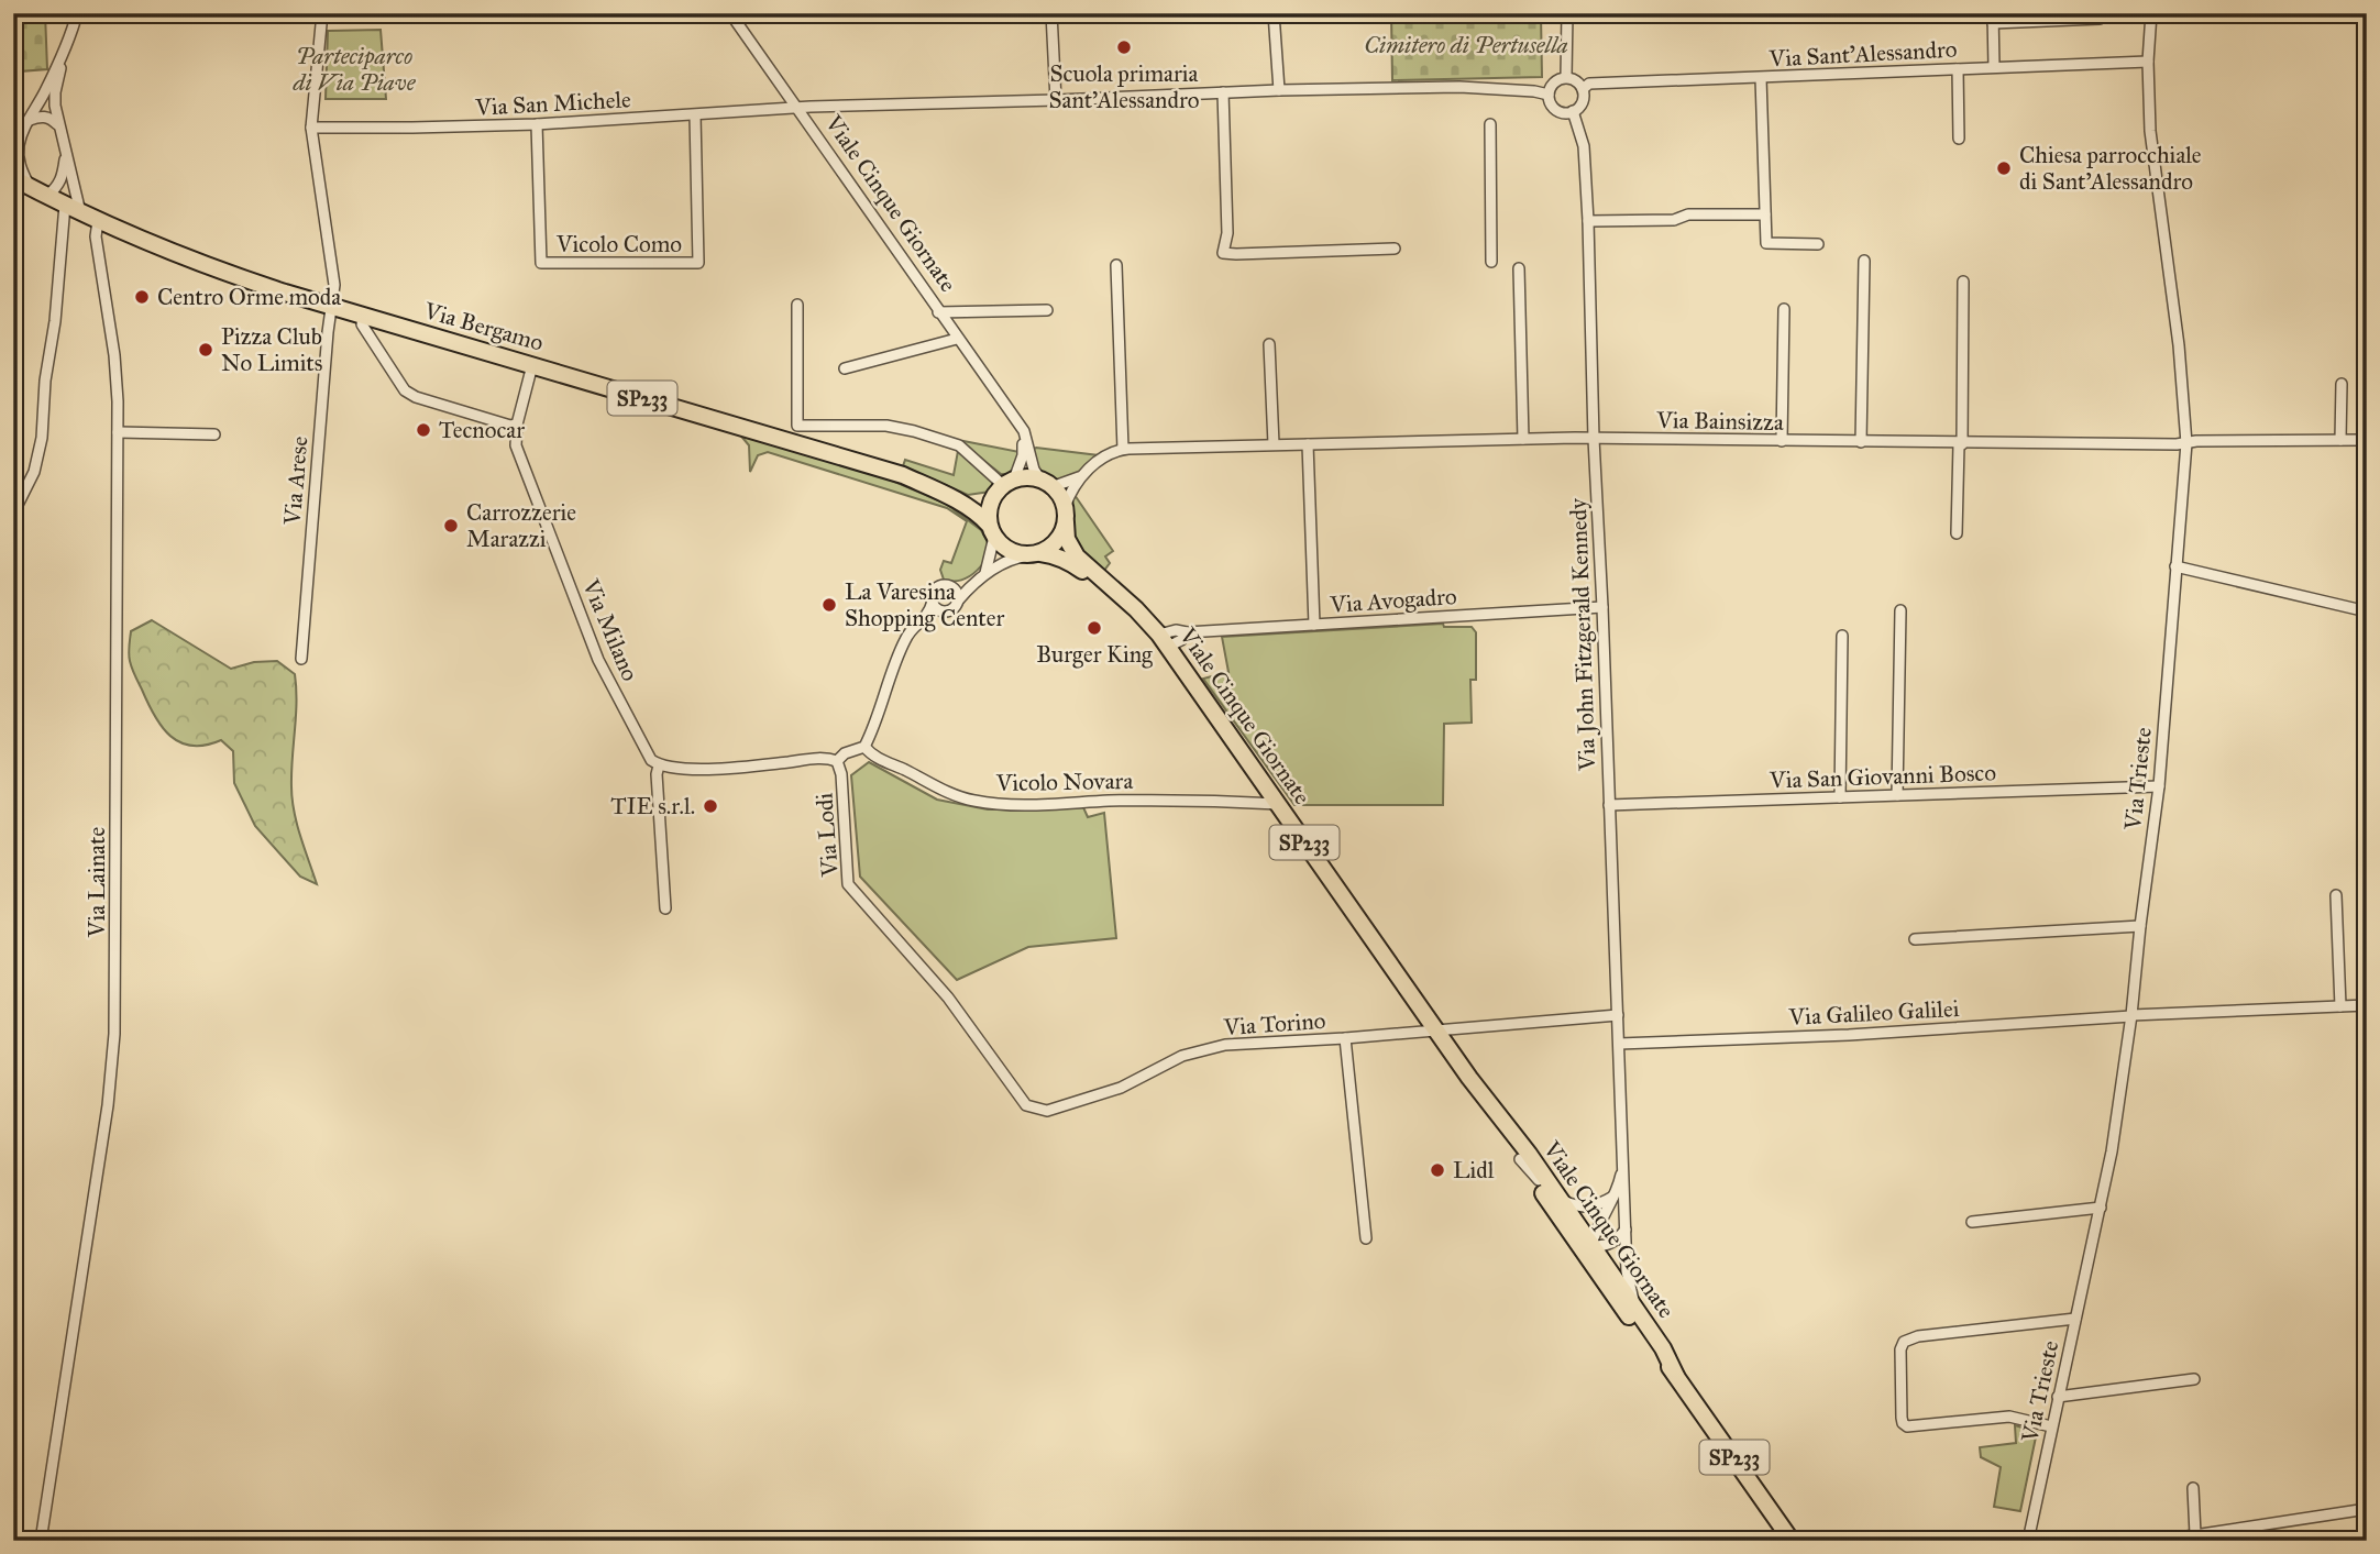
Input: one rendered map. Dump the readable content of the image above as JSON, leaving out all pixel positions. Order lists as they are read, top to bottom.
{
  "streets": {
    "main road": ["Viale Cinque Giornate", "Via Bergamo", "SP233"],
    "street": [
      "Via Sant'Alessandro",
      "Via San Michele",
      "Vicolo Como",
      "Via Bainsizza",
      "Via Arese",
      "Via Avogadro",
      "Via Milano",
      "Via John Fitzgerald Kennedy",
      "Via San Giovanni Bosco",
      "Via Trieste",
      "Vicolo Novara",
      "Via Lodi",
      "Via Lainate",
      "Via Galileo Galilei",
      "Via Torino"
    ]
  },
  "crossings": [
    ["Via Sant'Alessandro", "Via John Fitzgerald Kennedy"],
    ["Via Sant'Alessandro", "Via Trieste"],
    ["Via San Michele", "Viale Cinque Giornate"],
    ["Via San Michele", "Vicolo Como"],
    ["Via San Michele", "Via Arese"],
    ["Viale Cinque Giornate", "Via Bergamo"],
    ["Viale Cinque Giornate", "SP233"],
    ["Viale Cinque Giornate", "Via Bainsizza"],
    ["Viale Cinque Giornate", "Via Avogadro"],
    ["Viale Cinque Giornate", "Via John Fitzgerald Kennedy"],
    ["Viale Cinque Giornate", "Vicolo Novara"],
    ["Viale Cinque Giornate", "Via Torino"],
    ["Via Bergamo", "SP233"],
    ["Via Bergamo", "Via Bainsizza"],
    ["Via Bergamo", "Via Arese"],
    ["Via Bergamo", "Via Milano"],
    ["Via Bergamo", "Via Lainate"],
    ["SP233", "Via Bainsizza"],
    ["Via Bainsizza", "Via John Fitzgerald Kennedy"],
    ["Via Bainsizza", "Via Trieste"],
    ["Via Avogadro", "Via John Fitzgerald Kennedy"],
    ["Via Milano", "Via Lodi"],
    ["Via John Fitzgerald Kennedy", "Via San Giovanni Bosco"],
    ["Via John Fitzgerald Kennedy", "Via Galileo Galilei"],
    ["Via John Fitzgerald Kennedy", "Via Torino"],
    ["Via San Giovanni Bosco", "Via Trieste"],
    ["Via Trieste", "Via Galileo Galilei"],
    ["Via Lodi", "Via Torino"]
  ],
  "parks": ["Cimitero di Pertusella", "Parteciparco di Via Piave"],
  "places": [
    "Scuola primaria Sant'Alessandro",
    "Chiesa parrocchiale di Sant'Alessandro",
    "Centro Orme moda",
    "Pizza Club No Limits",
    "Tecnocar",
    "Carrozzerie Marazzi",
    "La Varesina Shopping Center",
    "Burger King",
    "TIE s.r.l.",
    "Lidl"
  ]
}
